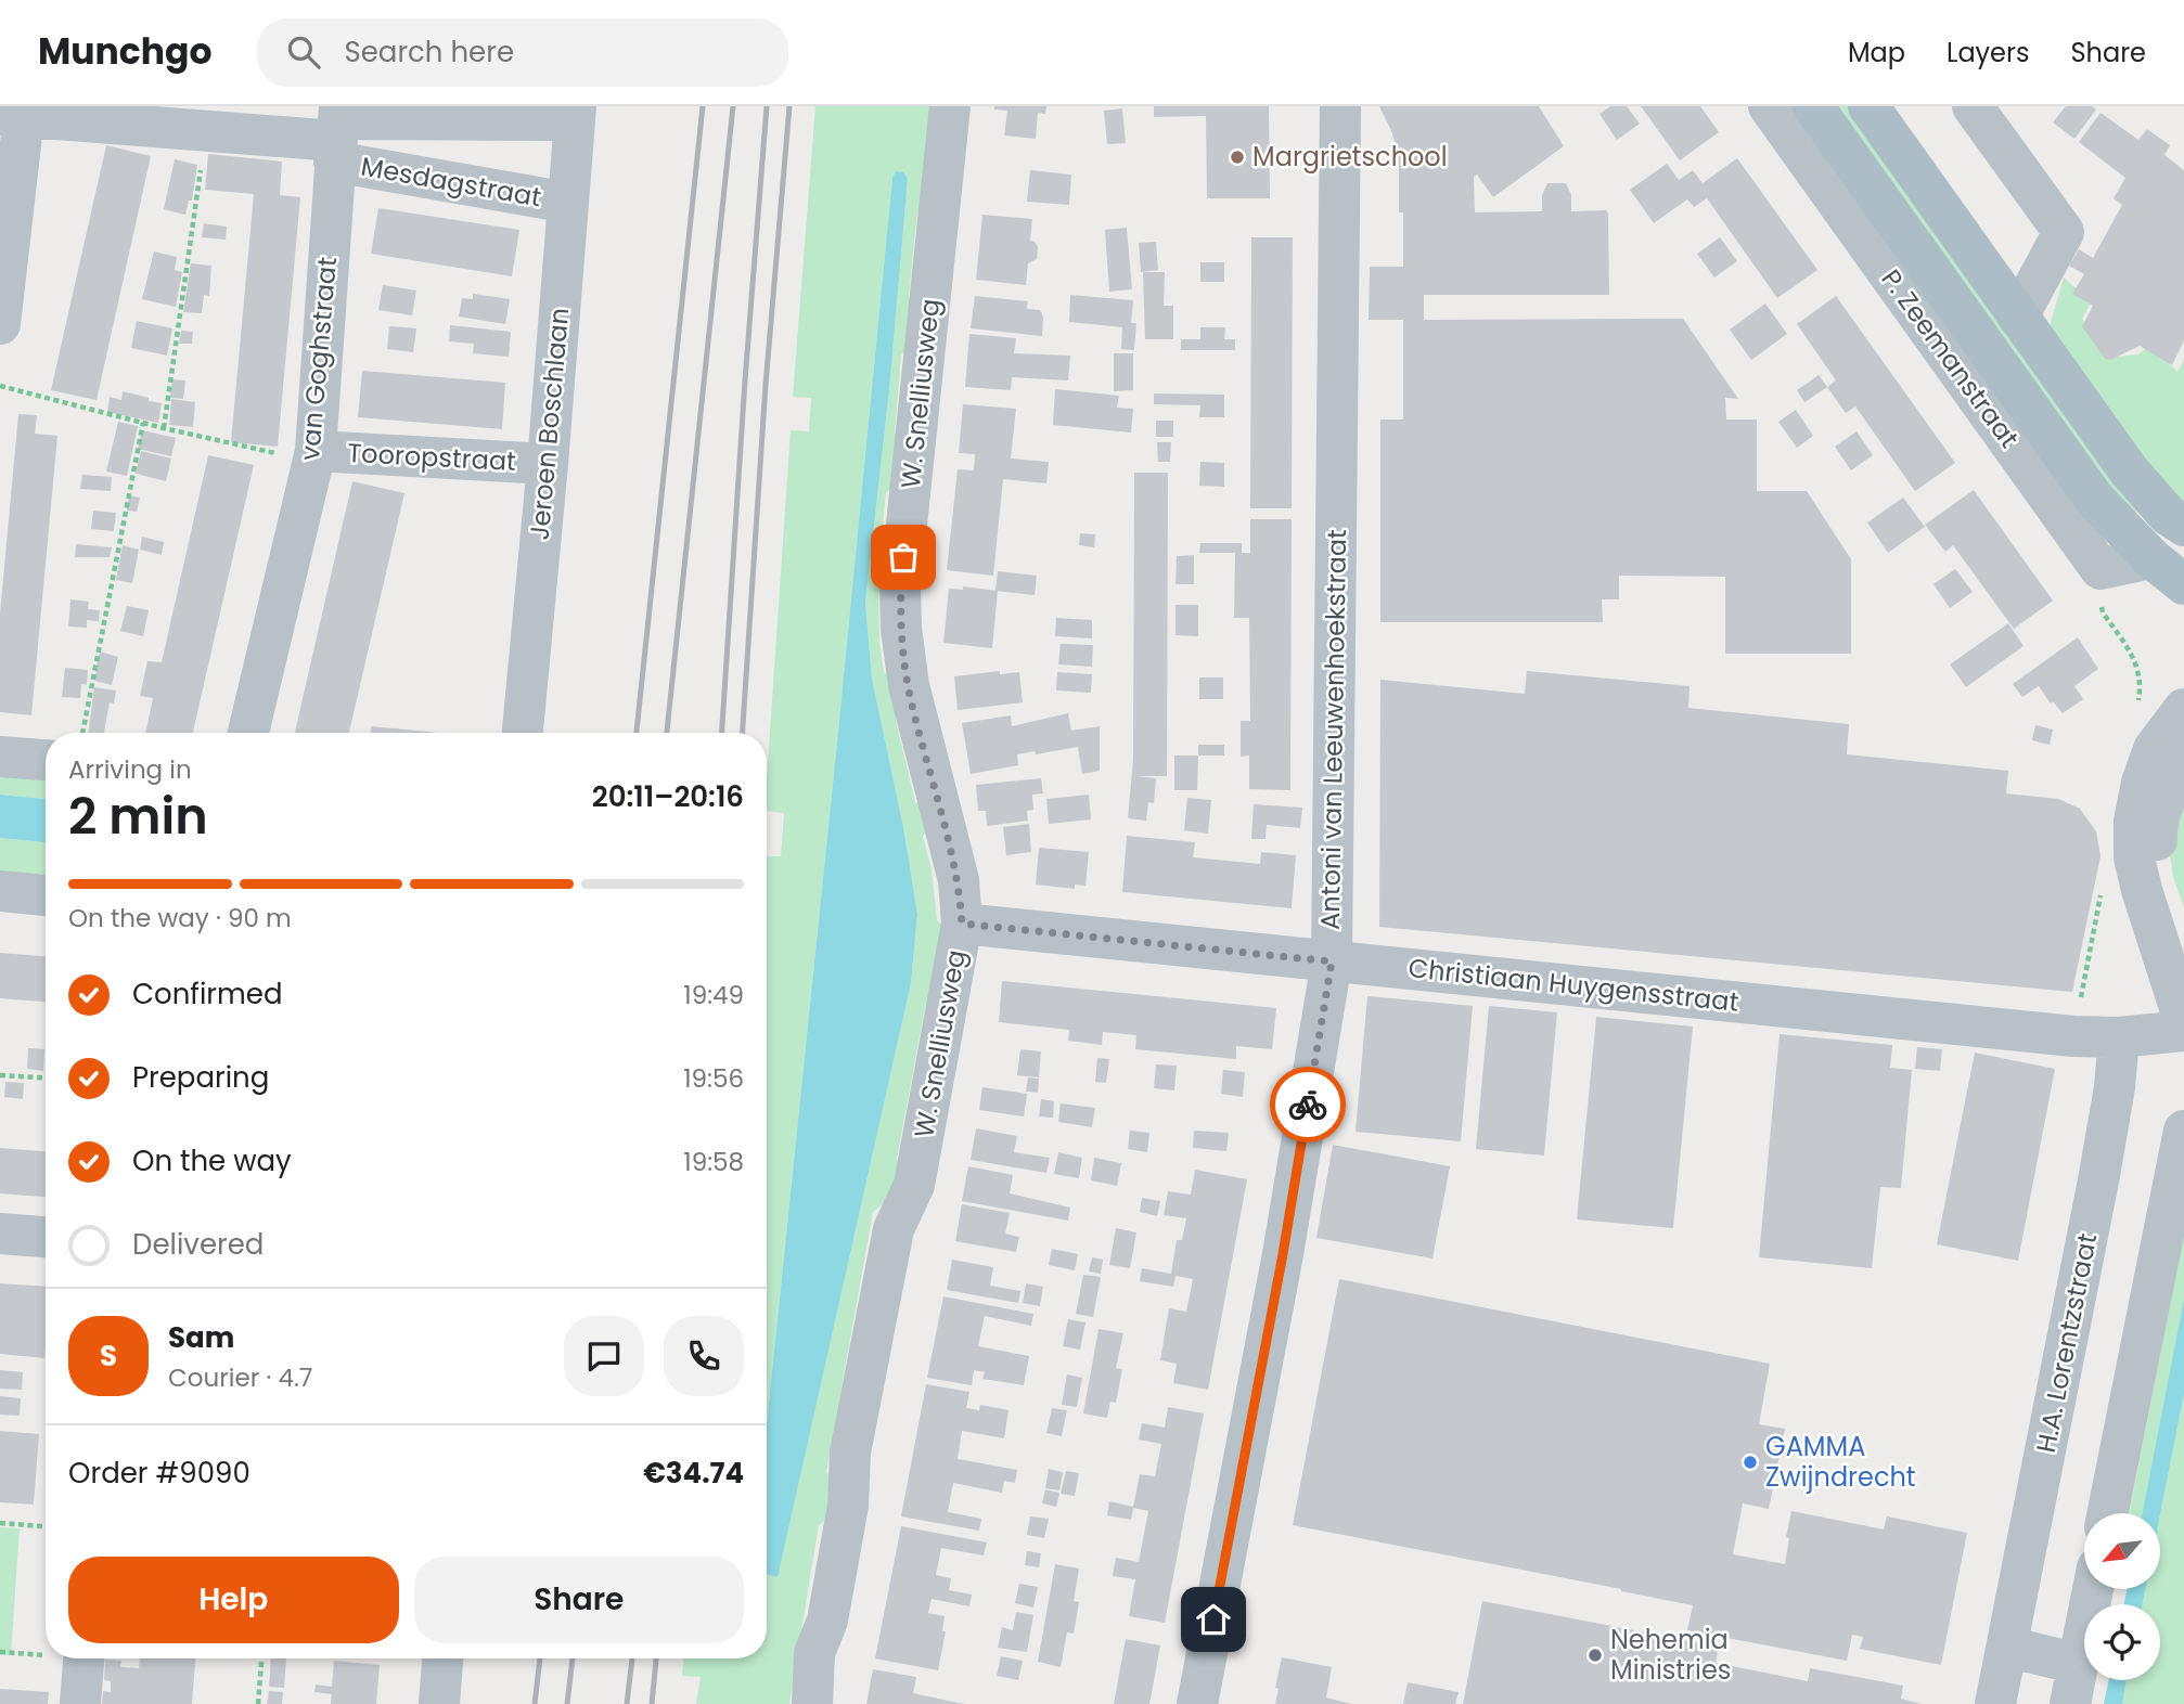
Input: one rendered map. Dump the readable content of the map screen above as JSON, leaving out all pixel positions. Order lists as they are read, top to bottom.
{
  "streets": {
    "main road": ["P. Zeemanstraat"],
    "street": [
      "Mesdagstraat",
      "van Goghstraat",
      "W. Snelliusweg",
      "Jeroen Boschlaan",
      "Tooropstraat",
      "Antoni van Leeuwenhoekstraat",
      "Christiaan Huygensstraat",
      "H.A. Lorentzstraat"
    ]
  },
  "crossings": [
    ["Mesdagstraat", "van Goghstraat"],
    ["Mesdagstraat", "Jeroen Boschlaan"],
    ["van Goghstraat", "Tooropstraat"],
    ["W. Snelliusweg", "Christiaan Huygensstraat"],
    ["Jeroen Boschlaan", "Tooropstraat"],
    ["Antoni van Leeuwenhoekstraat", "Christiaan Huygensstraat"],
    ["Christiaan Huygensstraat", "H.A. Lorentzstraat"]
  ],
  "places": ["Margrietschool", "GAMMA Zwijndrecht", "Nehemia Ministries"],
  "north": "bottom left",
  "page": {
    "header": "Munchgo",
    "search": "Search here",
    "nav": ["Map", "Layers", "Share"],
    "heading": ["2 min", "Arriving in", "20:11–20:16"],
    "panel": [
      "Sam",
      "Courier · 4.7",
      "Order #9090",
      "€34.74"
    ],
    "bar": "On the way · 90 m",
    "list": [
      ["Confirmed", "19:49"],
      ["Preparing", "19:56"],
      ["On the way", "19:58"],
      "Delivered"
    ],
    "round": "S",
    "buttons": ["Help", "Share"]
  }
}
